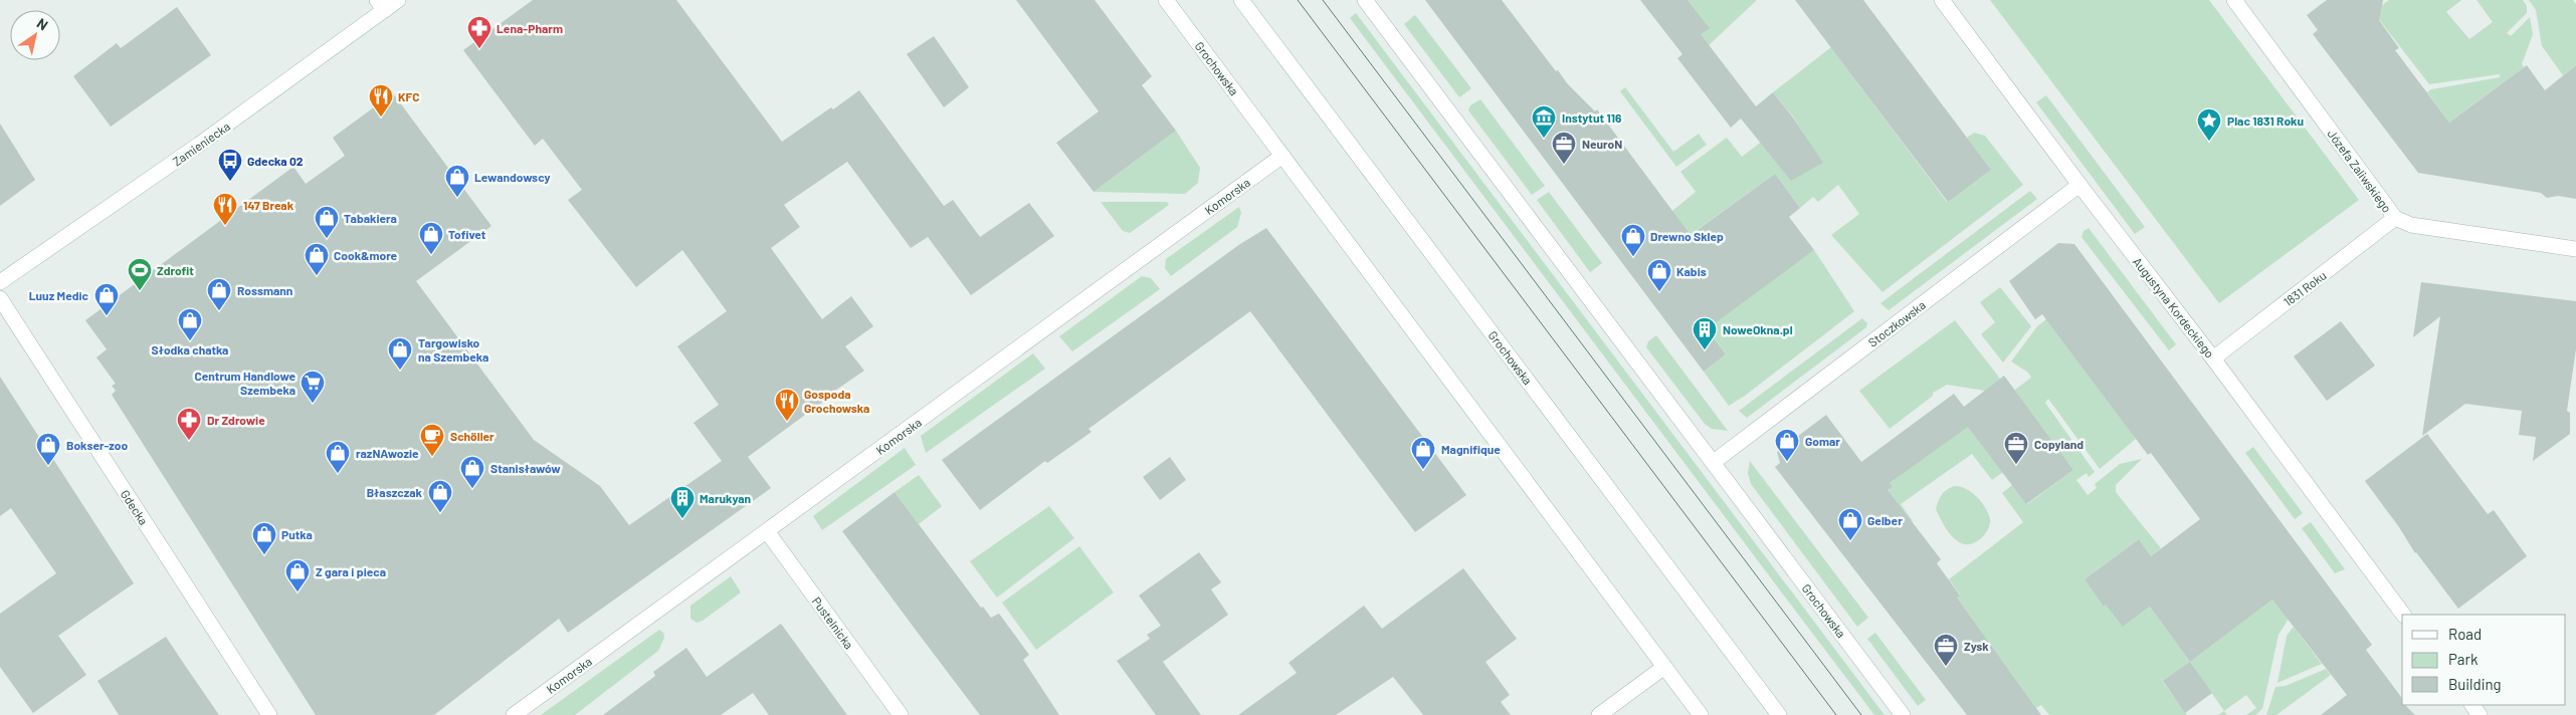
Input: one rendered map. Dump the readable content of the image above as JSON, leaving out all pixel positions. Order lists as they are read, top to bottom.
{
  "streets": {
    "street": [
      "Grochowska",
      "Zamieniecka",
      "Józefa Zaliwskiego",
      "Komorska",
      "1831 Roku",
      "Augustyna Kordeckiego",
      "Stoczkowska",
      "Gdecka",
      "Pustelnicka"
    ]
  },
  "crossings": [
    ["Grochowska", "Komorska"],
    ["Grochowska", "Stoczkowska"],
    ["Józefa Zaliwskiego", "1831 Roku"],
    ["Komorska", "Pustelnicka"],
    ["1831 Roku", "Augustyna Kordeckiego"],
    ["Augustyna Kordeckiego", "Stoczkowska"]
  ],
  "places": {
    "pharmacy": ["Lena-Pharm", "Dr Zdrowie"],
    "restaurant": ["KFC", "147 Break", "Gospoda Grochowska"],
    "museum": ["Instytut 116"],
    "place": ["Plac 1831 Roku"],
    "office": ["NeuroN", "Copyland", "Zysk"],
    "bus stop": ["Gdecka 02"],
    "shop": [
      "Lewandowscy",
      "Tabakiera",
      "Tofivet",
      "Drewno Sklep",
      "Cook&more",
      "Kabis",
      "Rossmann",
      "Luuz Medic",
      "Słodka chatka",
      "Targowisko na Szembeka",
      "Gomar",
      "Bokser-zoo",
      "Magnifique",
      "razNAwozie",
      "Stanisławów",
      "Błaszczak",
      "Gelber",
      "Putka",
      "Z gara i pieca"
    ],
    "sports": ["Zdrofit"],
    "building": ["NoweOkna.pl", "Marukyan"],
    "supermarket": ["Centrum Handlowe Szembeka"],
    "cafe": ["Schöller"]
  },
  "legend": ["Road", "Park", "Building"],
  "north": "top right"
}
